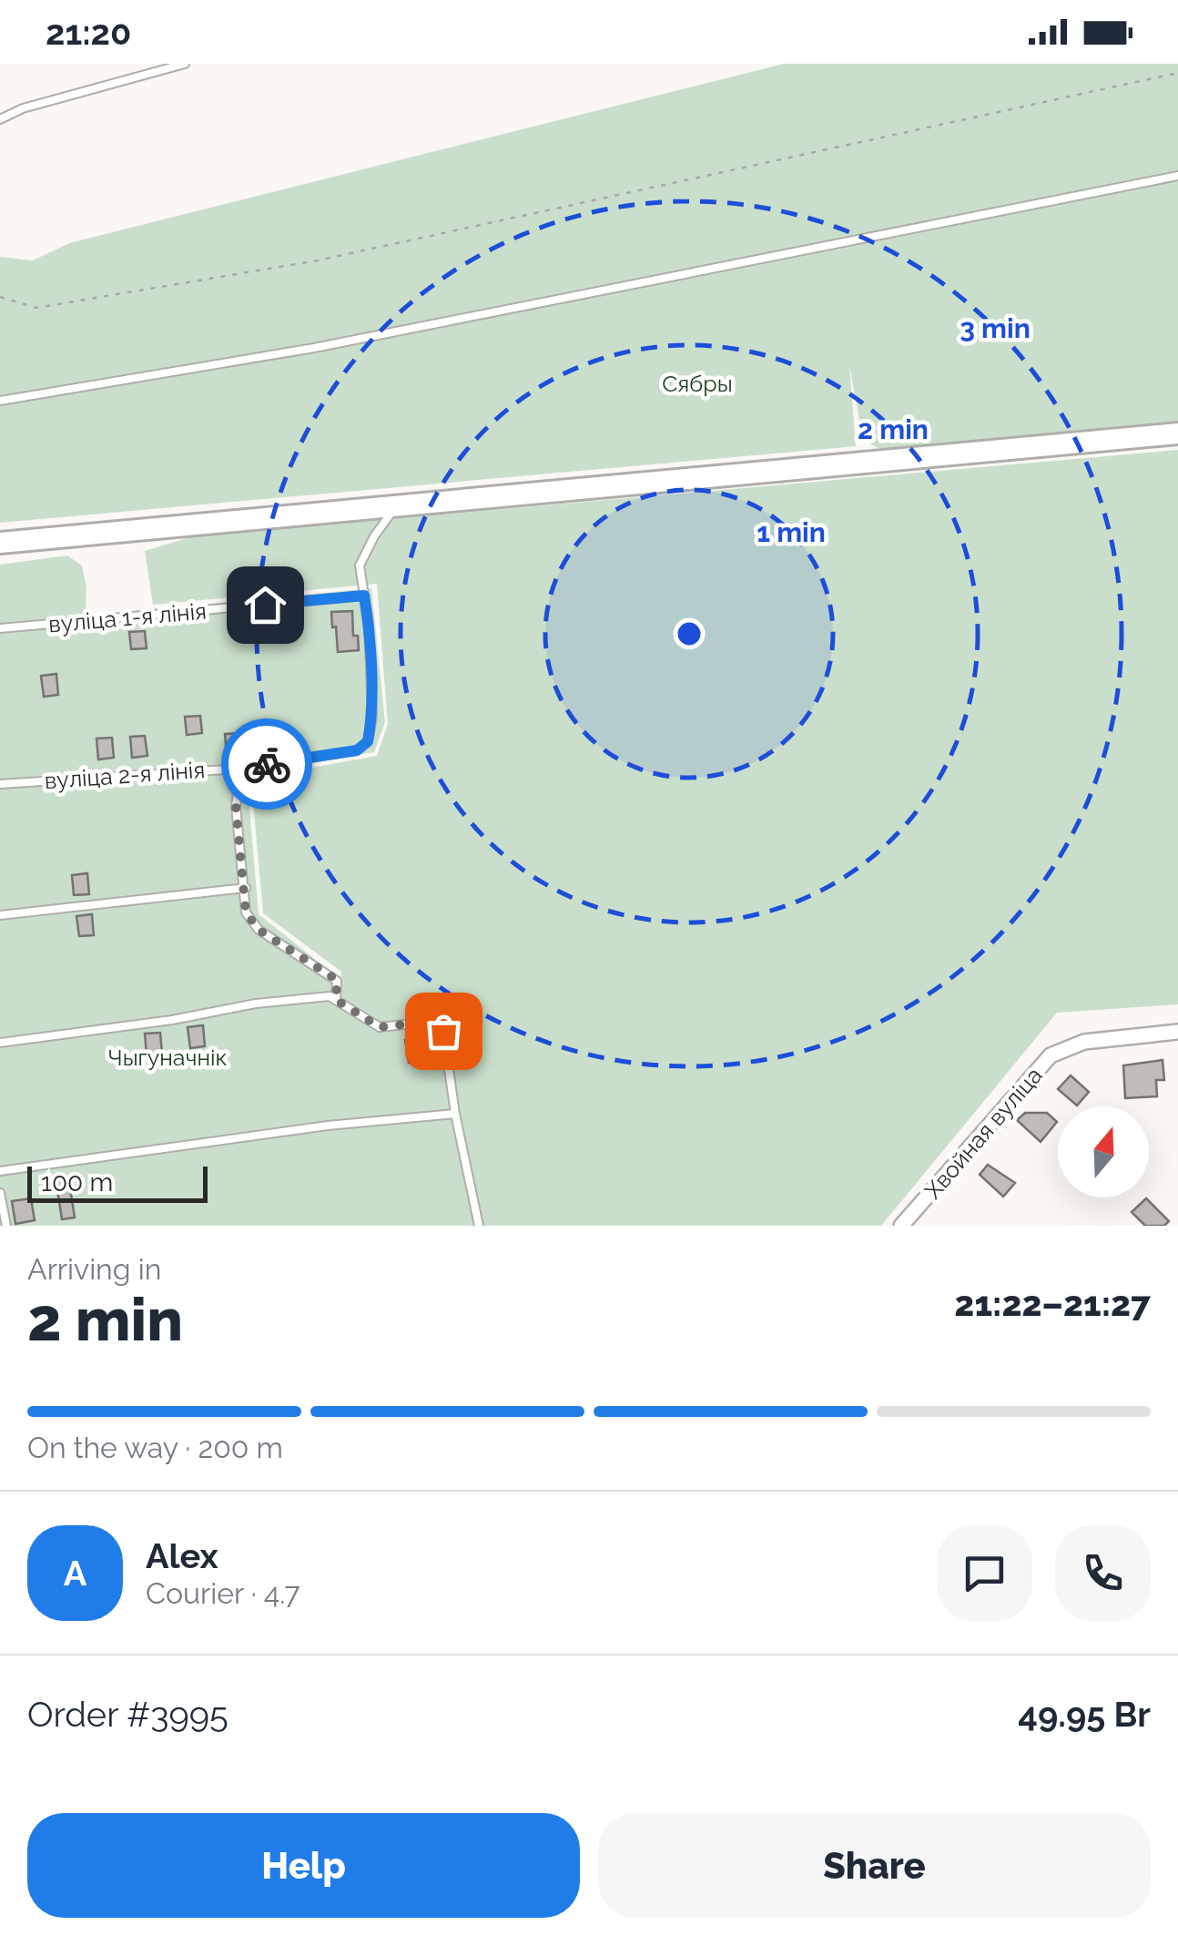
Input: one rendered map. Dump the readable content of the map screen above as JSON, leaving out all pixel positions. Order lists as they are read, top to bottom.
{
  "streets": {
    "street": ["Хвойная вуліца"],
    "lane": ["вуліца 1-я лінія", "вуліца 2-я лінія"]
  },
  "crossings": [
    ["вуліца 1-я лінія", "вуліца 2-я лінія"]
  ],
  "parks": ["Сябры", "Чыгуначнік"],
  "scale_bar": "100 m",
  "north": "top",
  "page": {
    "status": "21:20",
    "scale": "100 m",
    "heading": ["2 min", "Arriving in", "21:22–21:27"],
    "panel": [
      "Alex",
      "Courier · 4.7",
      "Order #3995",
      "49.95 Br"
    ],
    "bar": "On the way · 200 m",
    "round": "A",
    "buttons": ["Help", "Share"]
  },
  "rings": ["3 min", "2 min", "1 min"]
}
